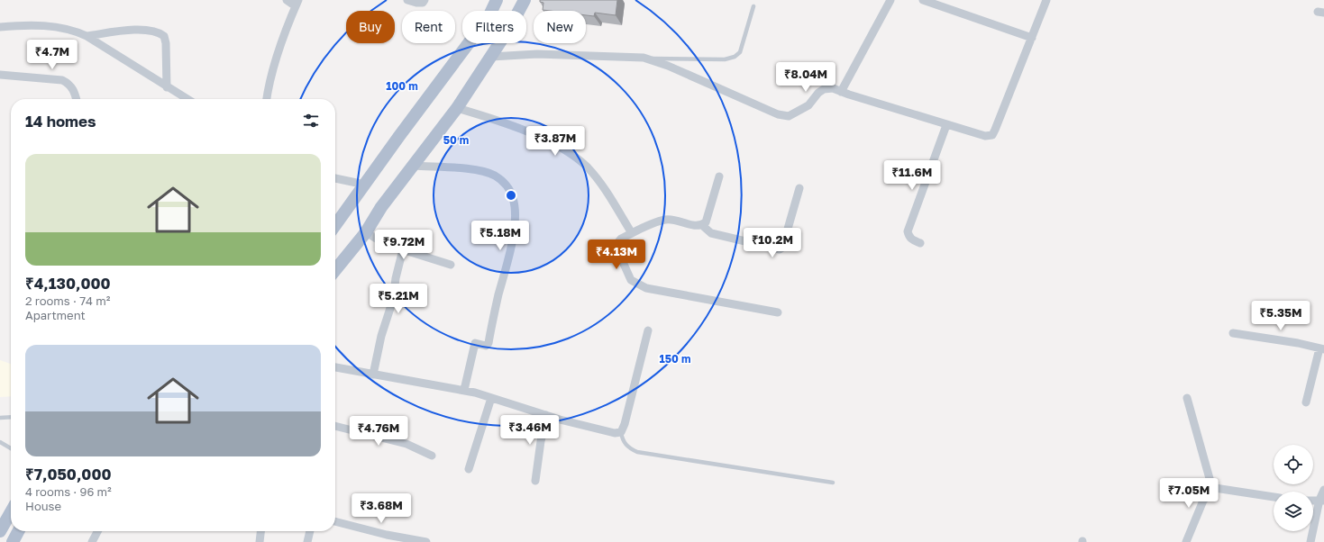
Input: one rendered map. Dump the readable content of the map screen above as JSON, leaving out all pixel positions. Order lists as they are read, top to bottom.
{
  "page": {
    "chip": [
      "Buy",
      "Rent",
      "Filters",
      "New"
    ],
    "price": [
      "₹4.7M",
      "₹8.04M",
      "₹3.87M",
      "₹11.6M",
      "₹5.18M",
      "₹10.2M",
      "₹9.72M",
      "₹4.13M",
      "₹5.21M",
      "₹5.35M",
      "₹3.46M",
      "₹4.76M",
      "₹7.05M",
      "₹3.68M"
    ],
    "heading": "14 homes",
    "list": [
      {
        "name": "₹4,130,000",
        "note": "2 rooms · 74 m² · Apartment"
      },
      {
        "name": "₹7,050,000",
        "note": "4 rooms · 96 m² · House"
      }
    ]
  },
  "rings": ["100 m", "50 m", "150 m"]
}
